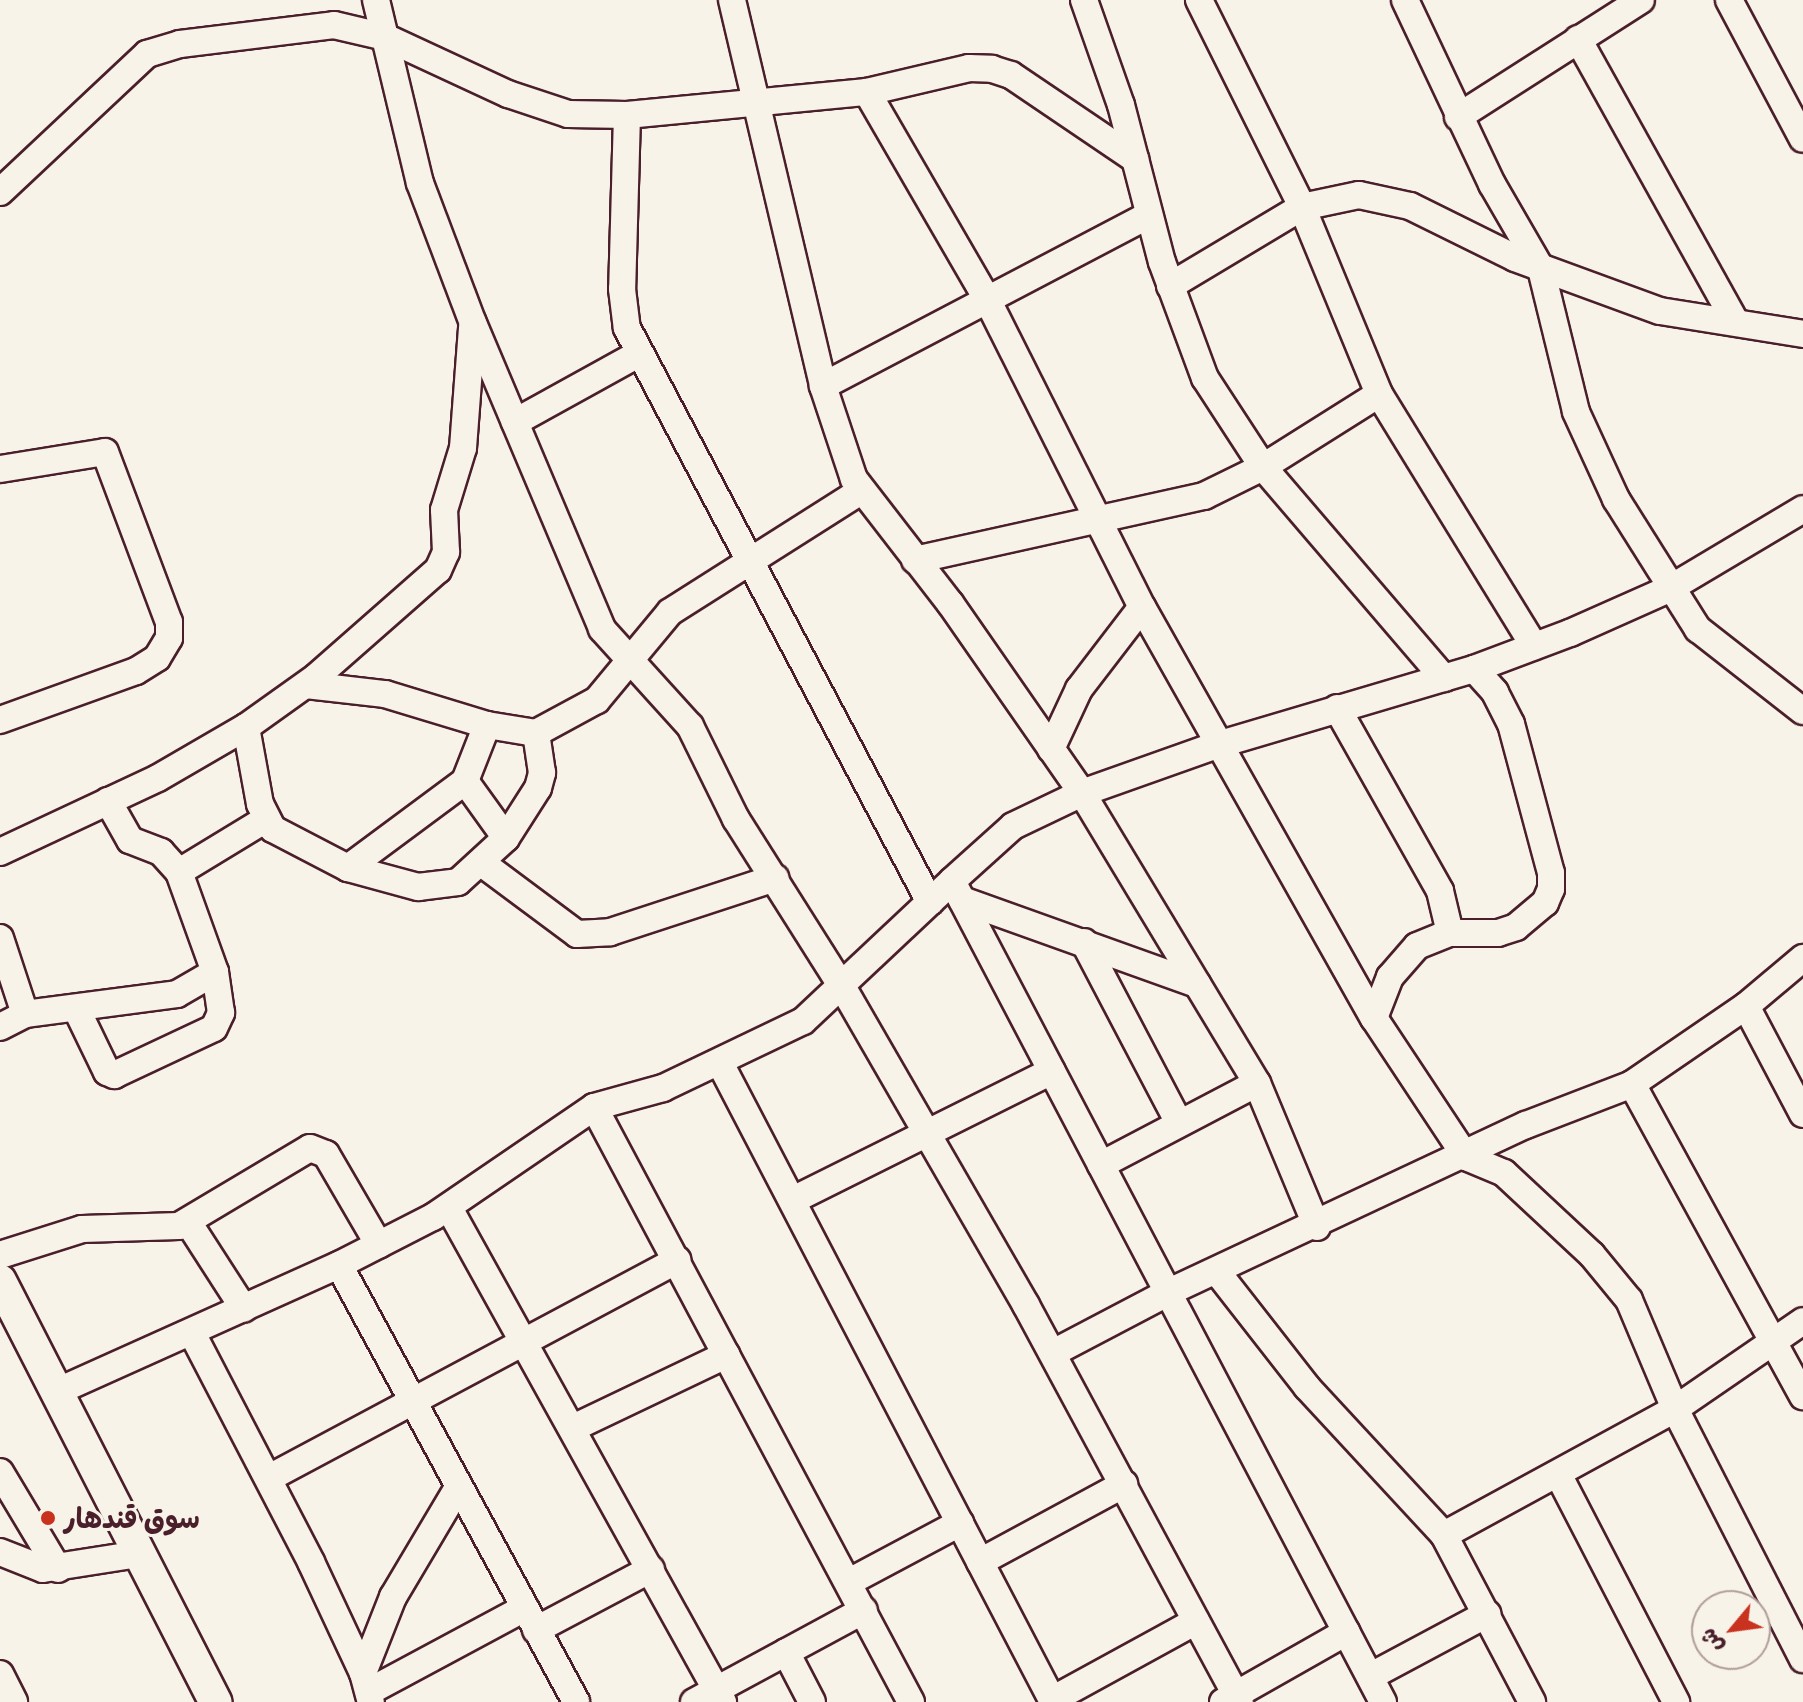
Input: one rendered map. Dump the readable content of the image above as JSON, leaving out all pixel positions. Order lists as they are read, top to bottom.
{
  "places": ["سوق قندهار"],
  "north": "bottom left"
}
